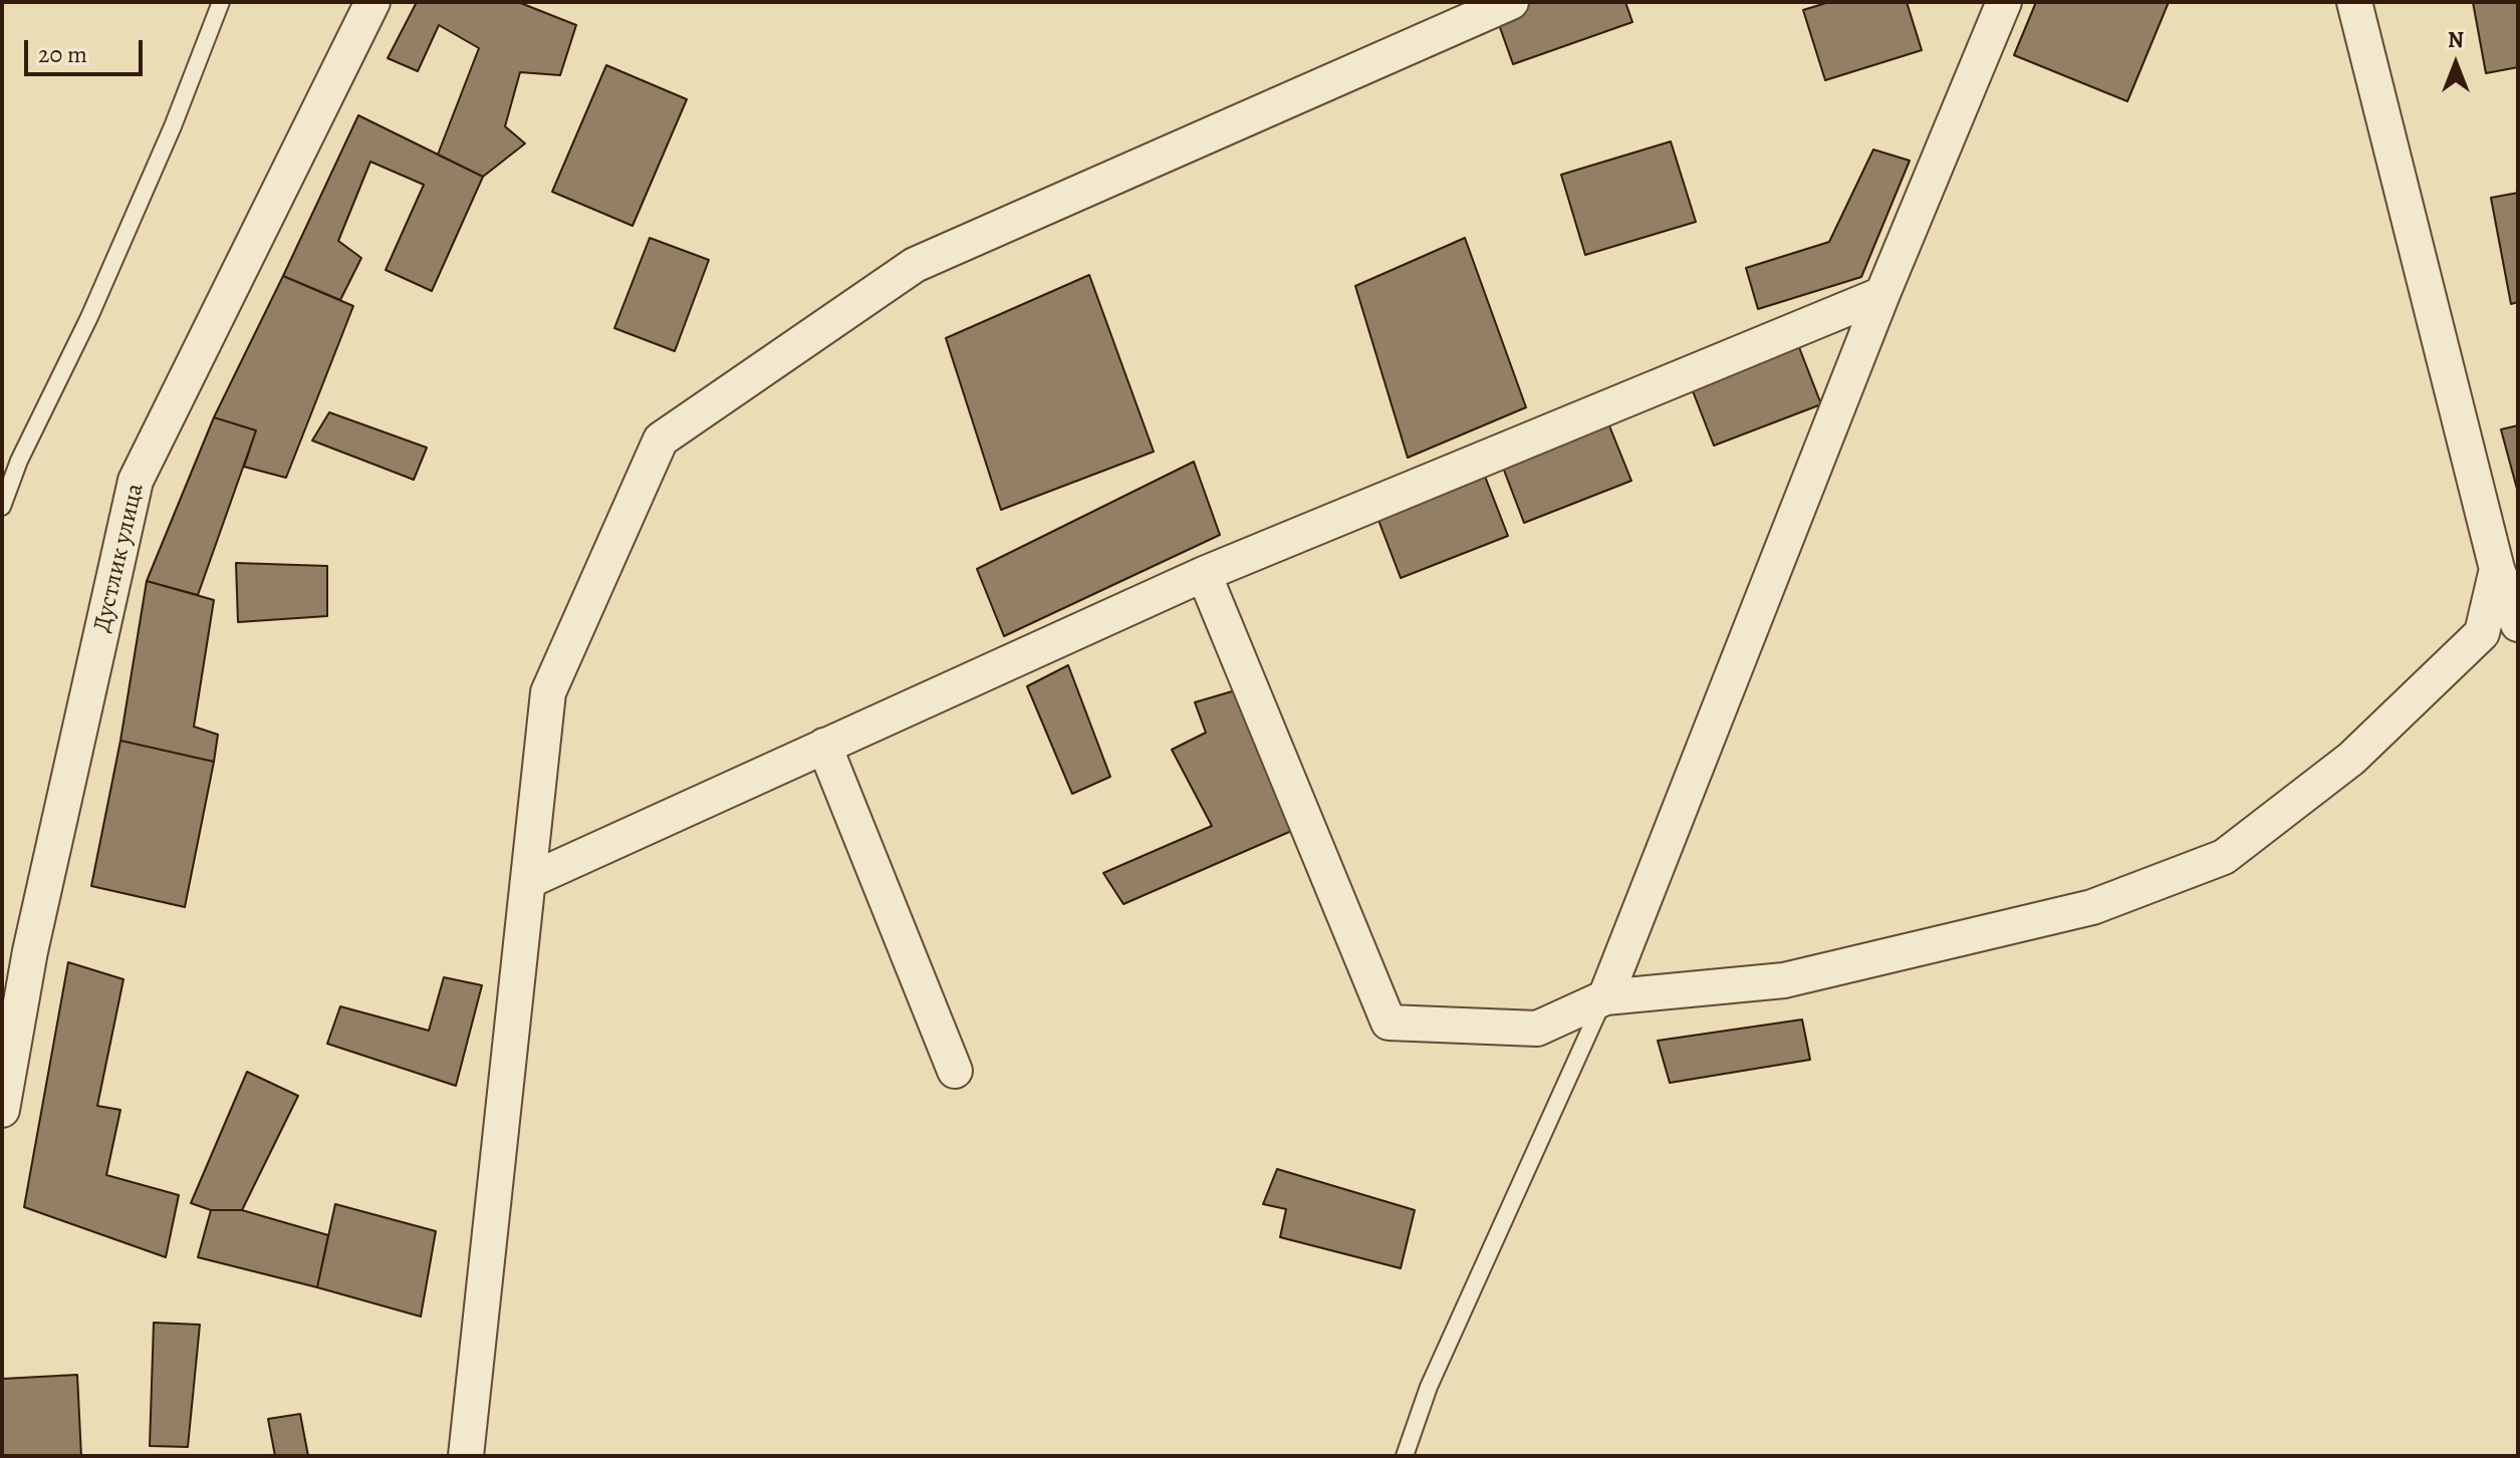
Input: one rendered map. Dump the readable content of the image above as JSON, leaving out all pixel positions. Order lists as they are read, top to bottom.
{
  "streets": {
    "street": ["Дустлик улица"]
  },
  "scale_bar": "20 m",
  "north": "top"
}
